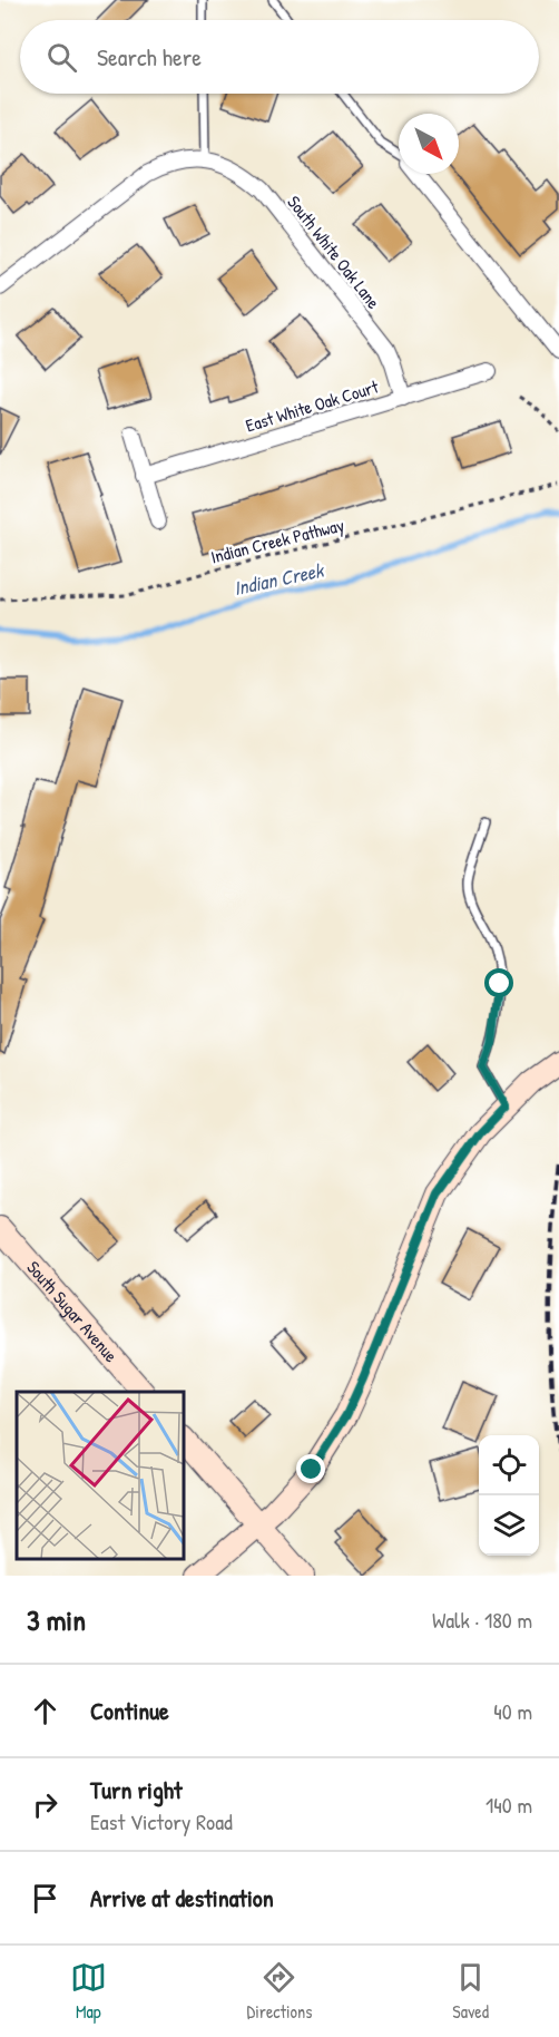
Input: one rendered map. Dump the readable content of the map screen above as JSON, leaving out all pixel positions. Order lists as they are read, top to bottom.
{
  "streets": {
    "street": ["South White Oak Lane", "East White Oak Court", "South Sugar Avenue"],
    "path": ["Indian Creek Pathway"]
  },
  "crossings": [
    ["South White Oak Lane", "East White Oak Court"]
  ],
  "water": ["Indian Creek"],
  "north": "bottom right",
  "page": {
    "search": "Search here",
    "heading": ["3 min", "Walk · 180 m"],
    "list": [
      ["Continue", "40 m"],
      ["Turn right", "East Victory Road", "140 m"],
      "Arrive at destination"
    ],
    "nav": ["Map", "Directions", "Saved"]
  }
}
